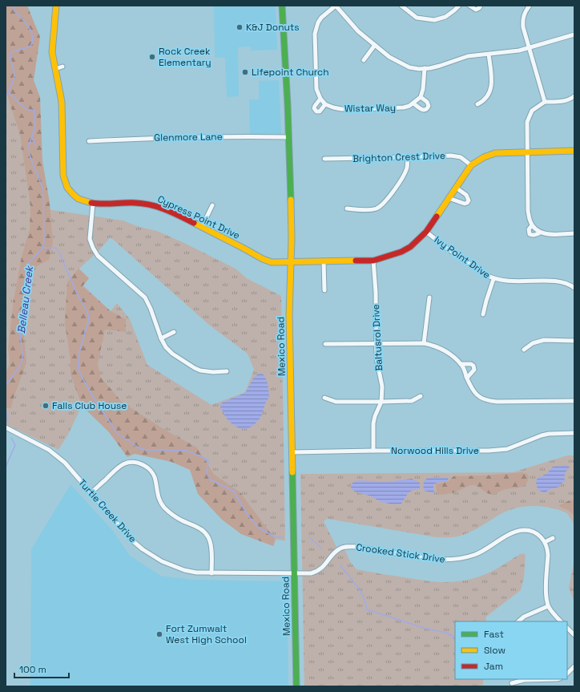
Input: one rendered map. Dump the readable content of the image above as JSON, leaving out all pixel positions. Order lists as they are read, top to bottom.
{
  "streets": {
    "street": [
      "Wistar Way",
      "Glenmore Lane",
      "Brighton Crest Drive",
      "Cypress Point Drive",
      "Ivy Point Drive",
      "Baltusrol Drive",
      "Mexico Road",
      "Norwood Hills Drive",
      "Turtle Creek Drive",
      "Crooked Stick Drive"
    ]
  },
  "crossings": [
    ["Glenmore Lane", "Mexico Road"],
    ["Brighton Crest Drive", "Cypress Point Drive"],
    ["Cypress Point Drive", "Ivy Point Drive"],
    ["Cypress Point Drive", "Baltusrol Drive"],
    ["Cypress Point Drive", "Mexico Road"],
    ["Baltusrol Drive", "Norwood Hills Drive"],
    ["Mexico Road", "Norwood Hills Drive"],
    ["Mexico Road", "Turtle Creek Drive"],
    ["Mexico Road", "Crooked Stick Drive"],
    ["Turtle Creek Drive", "Crooked Stick Drive"]
  ],
  "water": ["Belleau Creek"],
  "places": [
    "K&J Donuts",
    "Rock Creek Elementary",
    "Lifepoint Church",
    "Falls Club House",
    "Fort Zumwalt West High School"
  ],
  "legend": ["Fast", "Slow", "Jam"],
  "scale_bar": "100 m"
}
